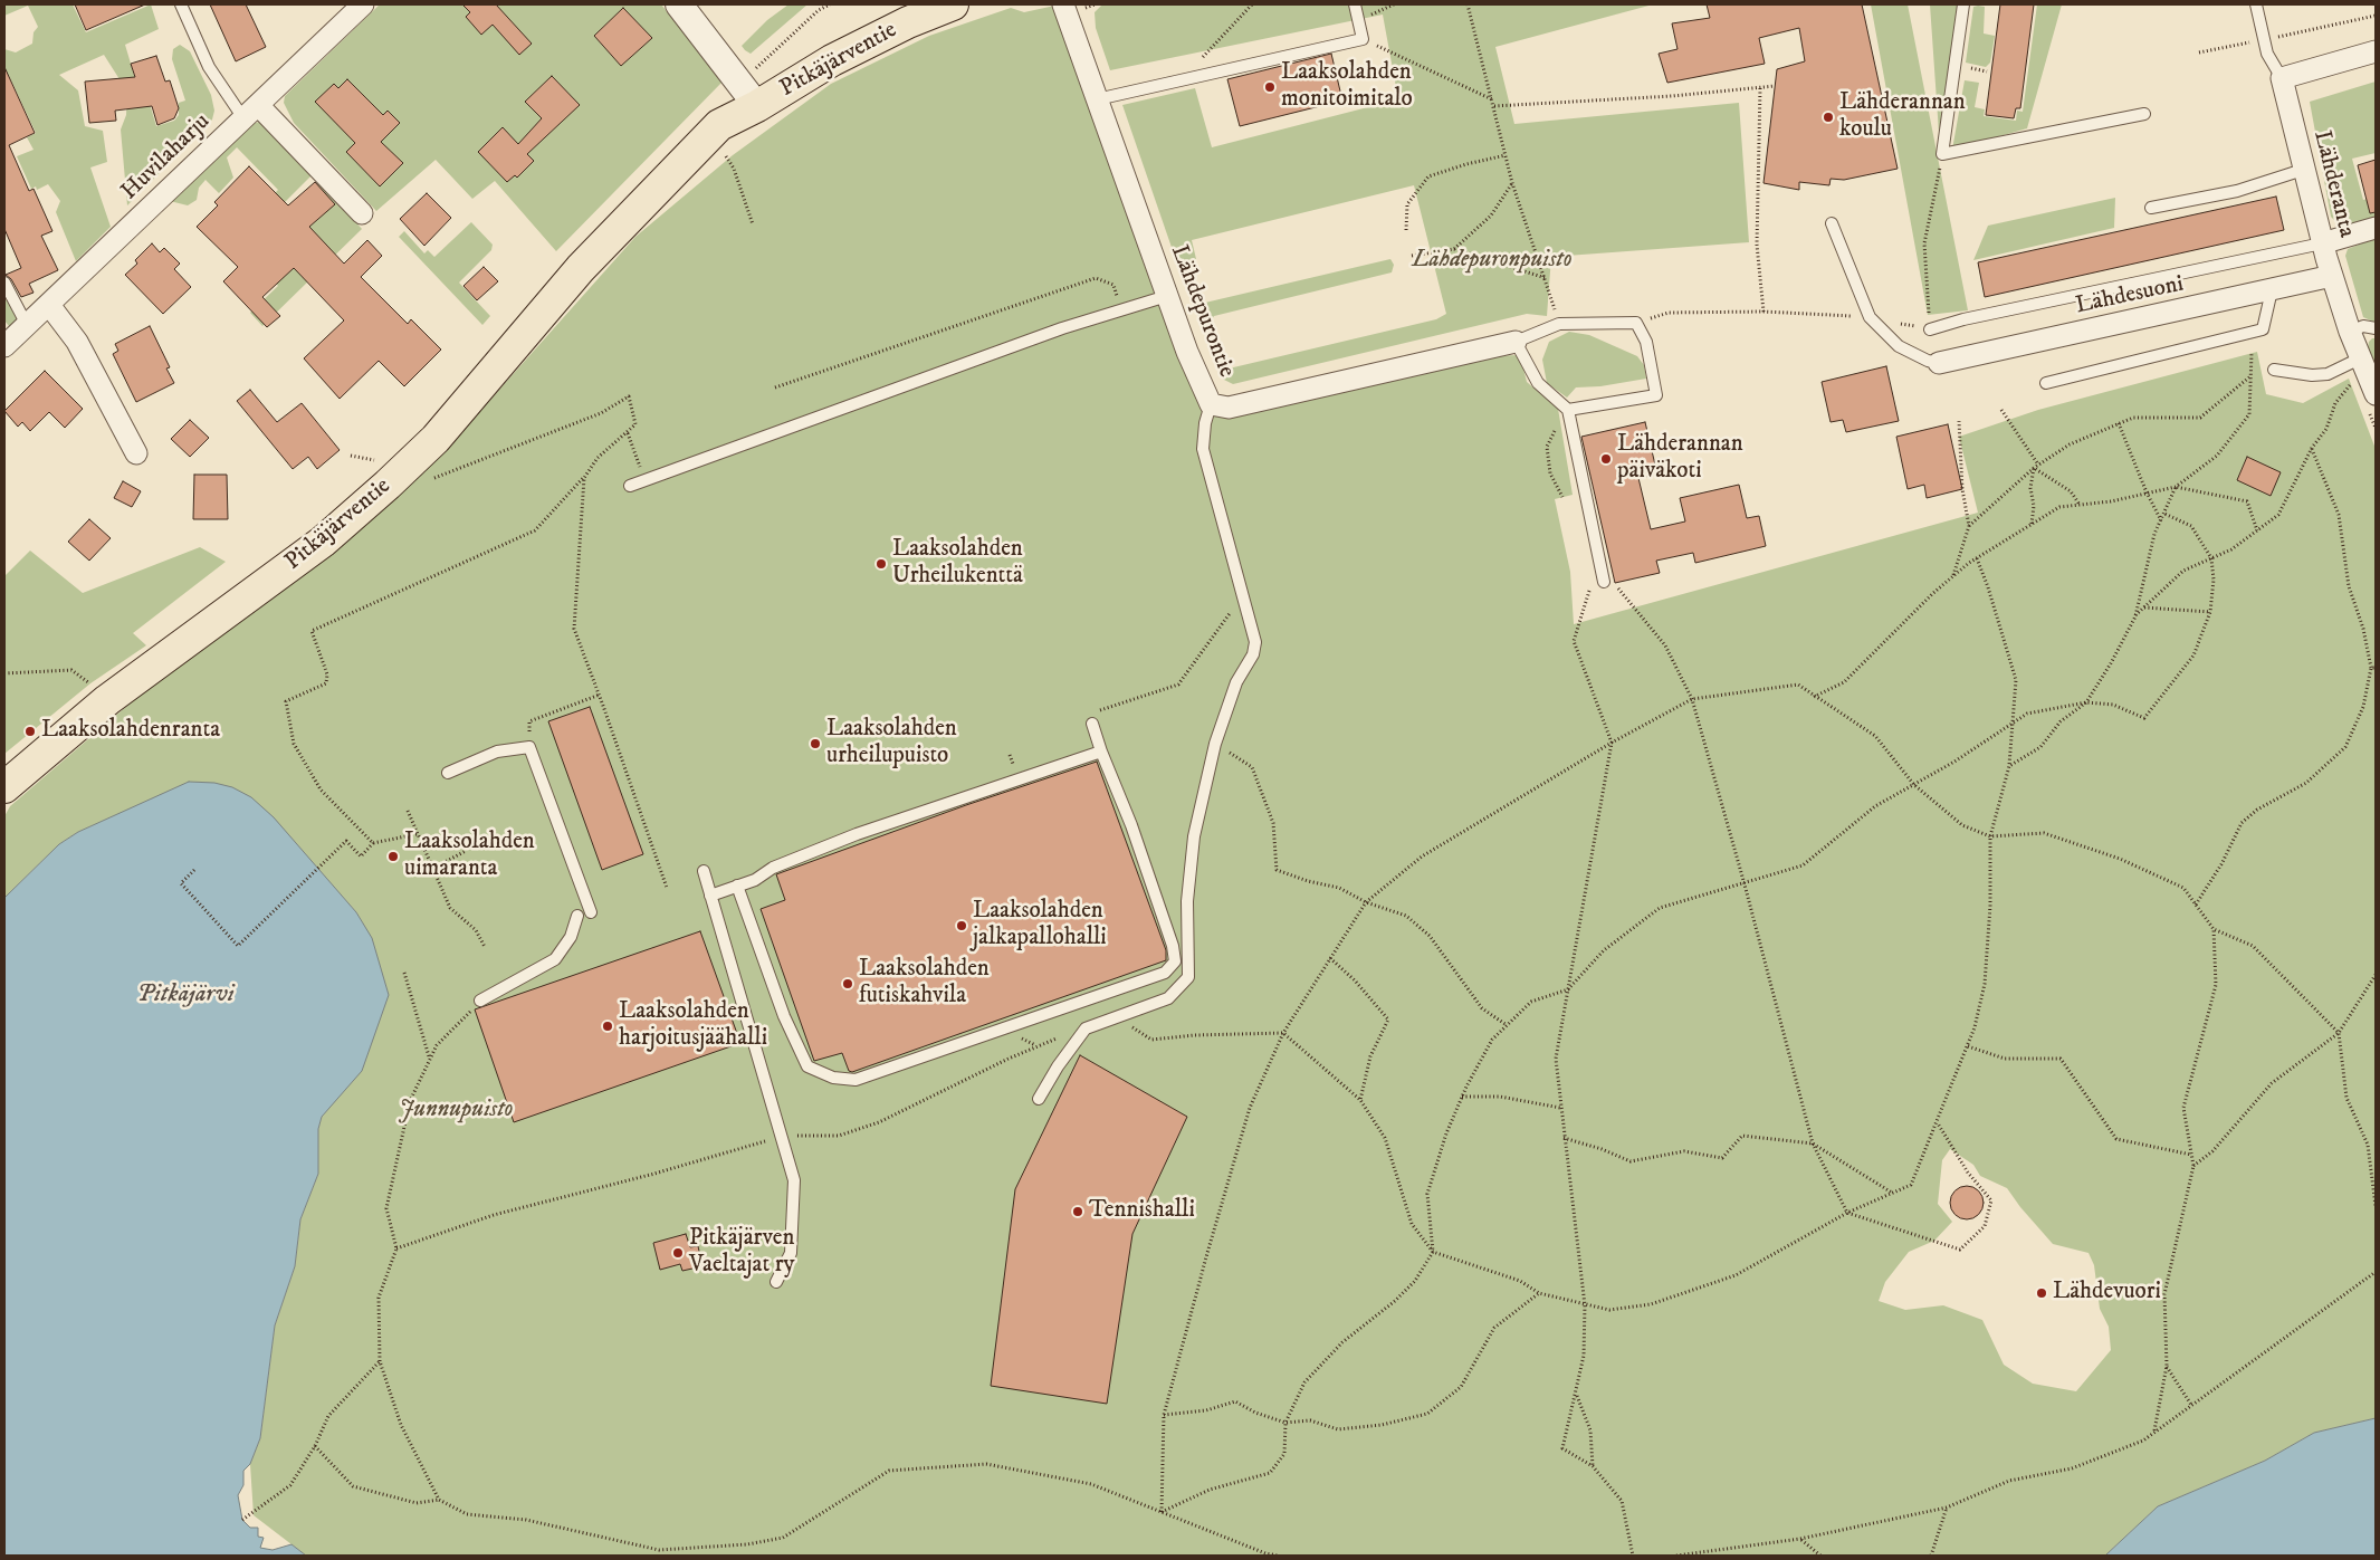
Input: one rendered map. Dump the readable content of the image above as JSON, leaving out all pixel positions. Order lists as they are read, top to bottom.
{
  "streets": {
    "main road": ["Pitkäjärventie"],
    "street": [
      "Huvilaharju",
      "Lähderanta",
      "Lähdesuoni",
      "Lähdepurontie"
    ]
  },
  "crossings": [
    ["Lähderanta", "Lähdesuoni"]
  ],
  "water": ["Pitkäjärvi"],
  "parks": ["Lähdepuronpuisto", "Junnupuisto"],
  "places": [
    "Laaksolahden monitoimitalo",
    "Lähderannan koulu",
    "Lähderannan päiväkoti",
    "Laaksolahden Urheilukenttä",
    "Laaksolahdenranta",
    "Laaksolahden urheilupuisto",
    "Laaksolahden uimaranta",
    "Laaksolahden jalkapallohalli",
    "Laaksolahden futiskahvila",
    "Laaksolahden harjoitusjäähalli",
    "Tennishalli",
    "Pitkäjärven Vaeltajat ry",
    "Lähdevuori"
  ]
}
